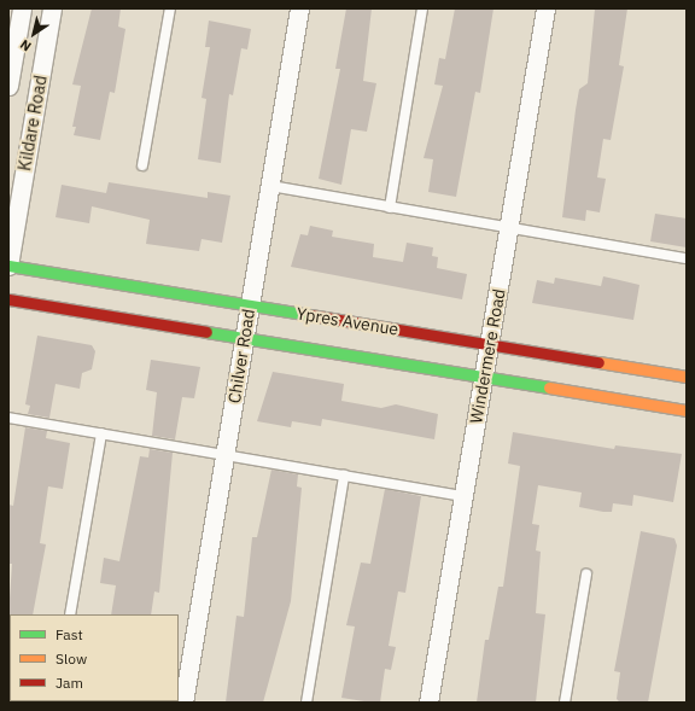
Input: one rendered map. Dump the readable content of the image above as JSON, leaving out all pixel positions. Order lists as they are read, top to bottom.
{
  "streets": {
    "main road": ["Ypres Avenue"],
    "street": ["Kildare Road", "Chilver Road", "Windermere Road"]
  },
  "crossings": [
    ["Kildare Road", "Ypres Avenue"],
    ["Ypres Avenue", "Chilver Road"],
    ["Ypres Avenue", "Windermere Road"]
  ],
  "legend": ["Fast", "Slow", "Jam"],
  "north": "bottom left"
}
